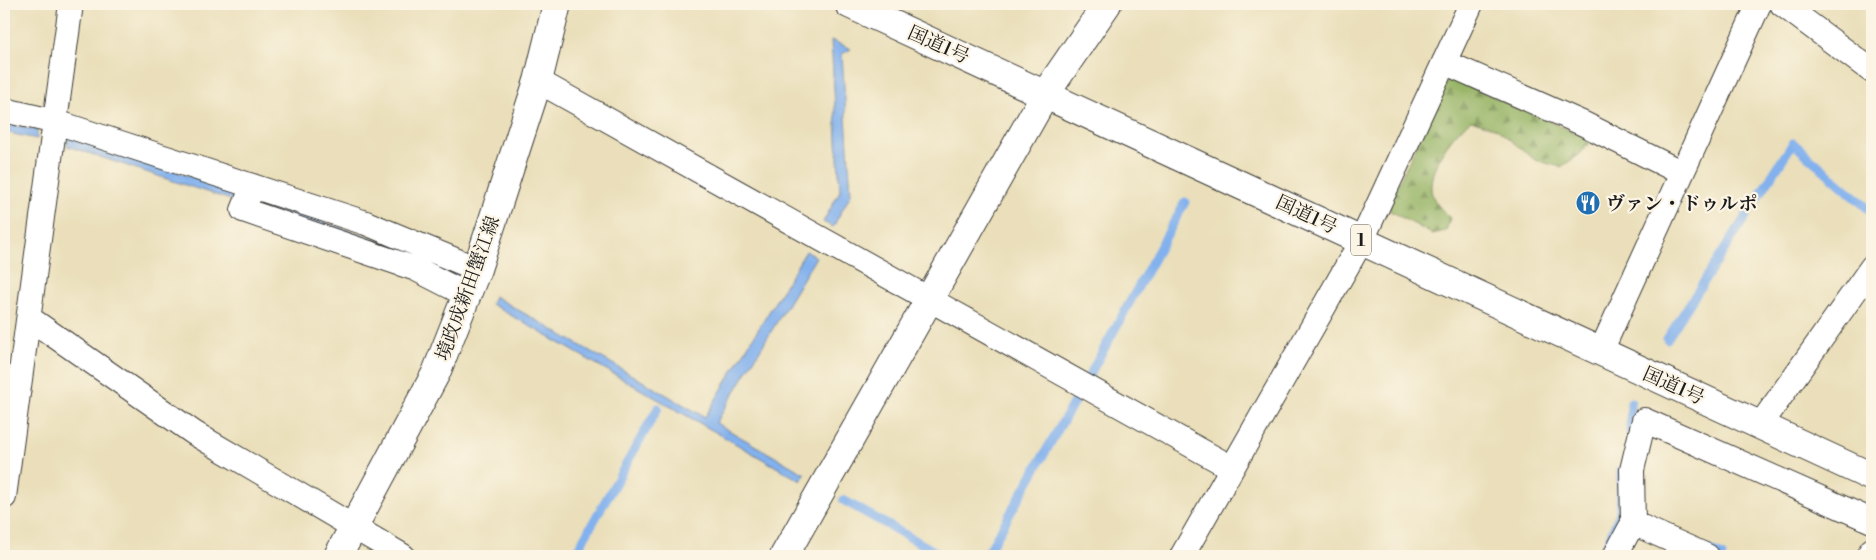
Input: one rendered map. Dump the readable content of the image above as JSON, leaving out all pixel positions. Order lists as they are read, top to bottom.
{
  "streets": {
    "main road": ["国道1号", "1", "境政成新田蟹江線"]
  },
  "places": {
    "restaurant": ["ヴァン・ドゥルポ"]
  }
}
